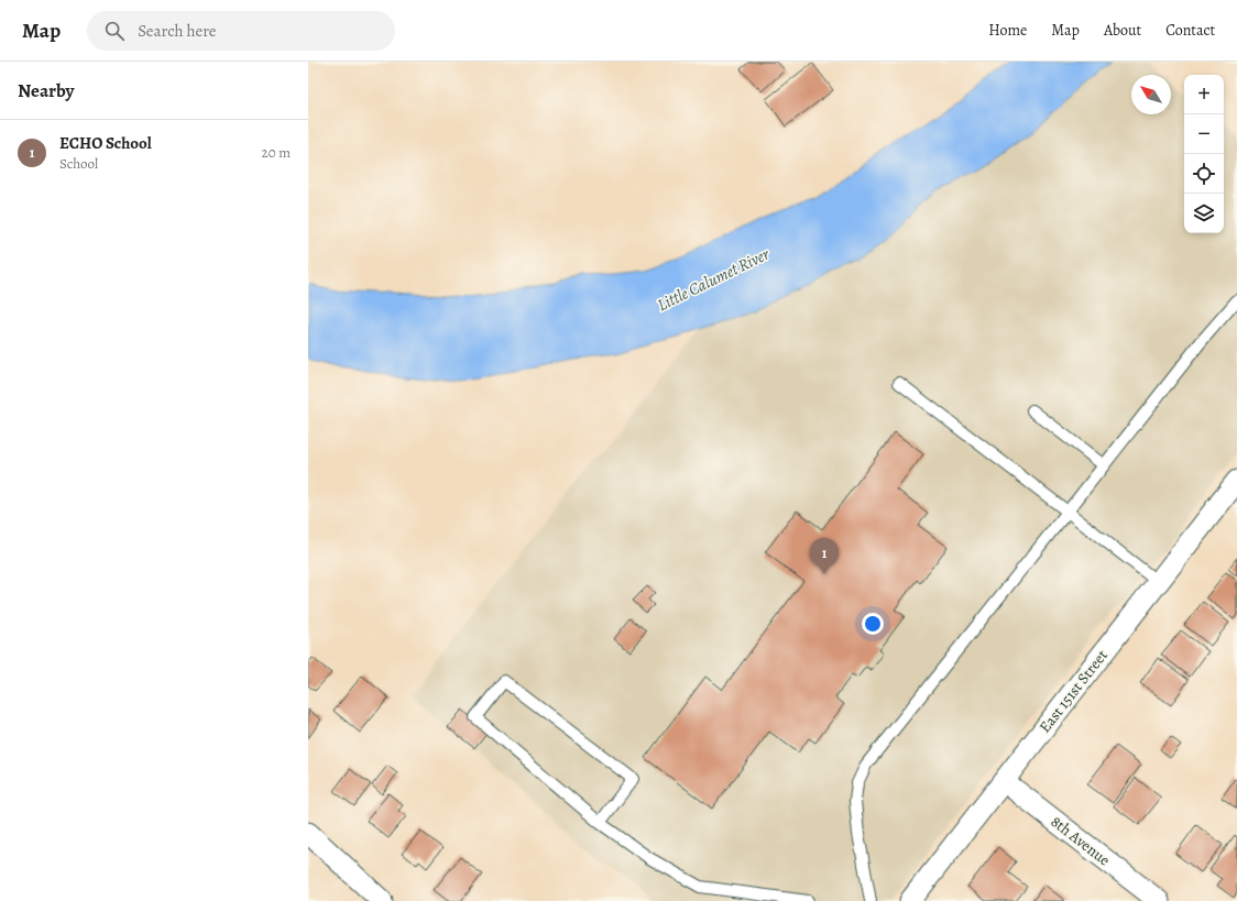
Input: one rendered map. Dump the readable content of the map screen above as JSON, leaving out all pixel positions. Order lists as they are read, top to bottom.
{
  "streets": {
    "street": ["East 151st Street", "8th Avenue"]
  },
  "crossings": [
    ["East 151st Street", "8th Avenue"]
  ],
  "water": ["Little Calumet River"],
  "north": "top left",
  "page": {
    "header": "Map",
    "search": "Search here",
    "nav": [
      "Home",
      "Map",
      "About",
      "Contact"
    ],
    "heading": "Nearby",
    "map_buttons": ["+", "−"],
    "list": [
      {
        "mark": "1",
        "name": "ECHO School",
        "note": "School",
        "value": "20 m"
      }
    ],
    "pins": "1"
  }
}
